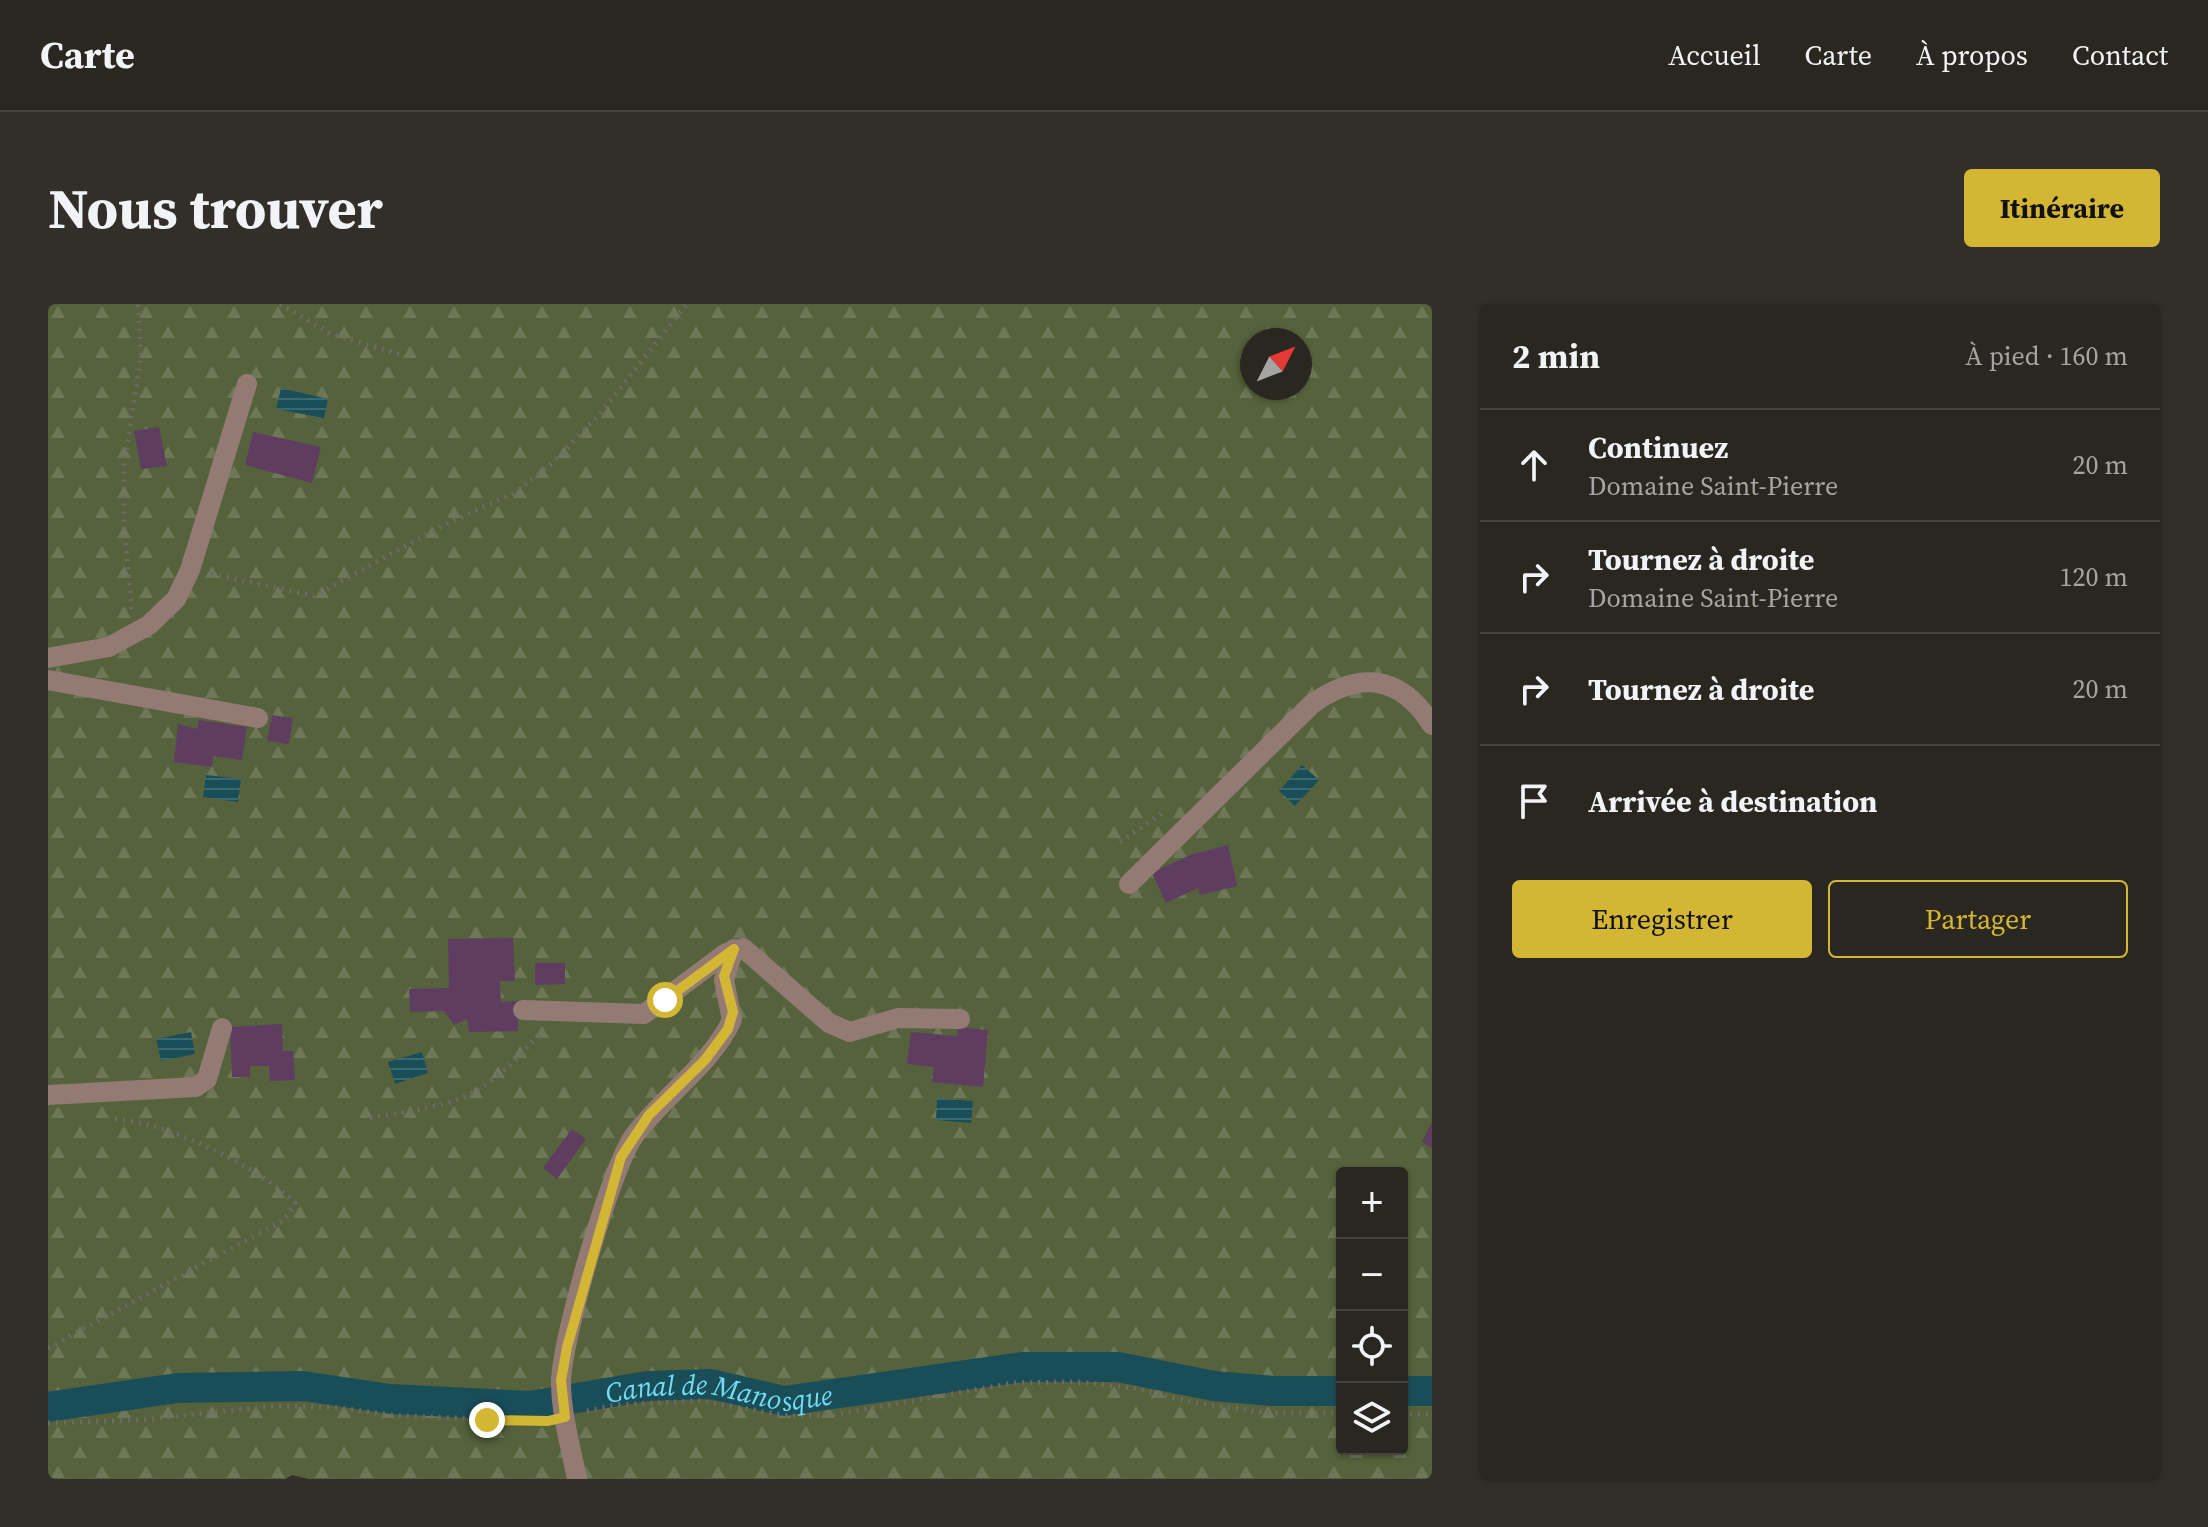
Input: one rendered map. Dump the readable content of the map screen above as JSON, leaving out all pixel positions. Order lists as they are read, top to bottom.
{
  "water": ["Canal de Manosque"],
  "north": "top right",
  "page": {
    "header": "Carte",
    "nav": [
      "Accueil",
      "Carte",
      "À propos",
      "Contact"
    ],
    "buttons": [
      "Itinéraire",
      ["Enregistrer", "Partager"]
    ],
    "title": "Nous trouver",
    "heading": ["2 min", "À pied · 160 m"],
    "list": [
      ["Continuez", "Domaine Saint-Pierre", "20 m"],
      ["Tournez à droite", "Domaine Saint-Pierre", "120 m"],
      ["Tournez à droite", "20 m"],
      "Arrivée à destination"
    ],
    "map_buttons": ["+", "−"]
  }
}
